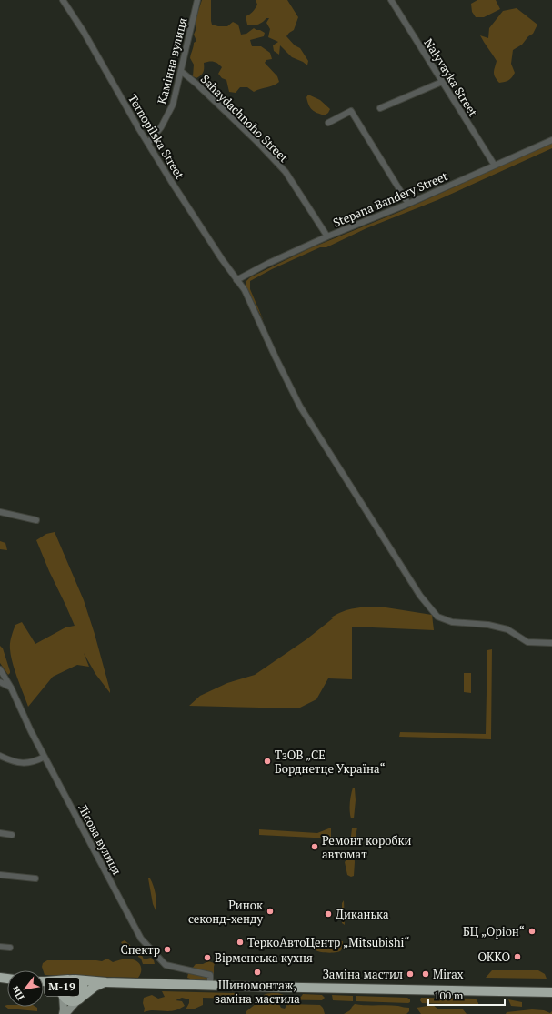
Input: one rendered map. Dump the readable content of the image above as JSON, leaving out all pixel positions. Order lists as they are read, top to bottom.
{
  "streets": {
    "highway": ["М-19"],
    "street": [
      "Камінна вулиця",
      "Nalyvayka Street",
      "Sahaydachnoho Street",
      "Ternopilska Street",
      "Stepana Bandery Street",
      "Лісова вулиця"
    ]
  },
  "crossings": [
    ["Камінна вулиця", "Sahaydachnoho Street"],
    ["Камінна вулиця", "Ternopilska Street"],
    ["Nalyvayka Street", "Stepana Bandery Street"],
    ["Sahaydachnoho Street", "Stepana Bandery Street"],
    ["Ternopilska Street", "Stepana Bandery Street"],
    ["Лісова вулиця", "М-19"]
  ],
  "places": [
    "ТзОВ „СЕ Борднетце Україна“",
    "Ремонт коробки автомат",
    "Ринок секонд-хенду",
    "Диканька",
    "БЦ „Оріон“",
    "ТеркоАвтоЦентр „Mitsubishi“",
    "Спектр",
    "OKKO",
    "Вірменська кухня",
    "Шиномонтаж, заміна мастила",
    "Заміна мастил",
    "Mirax"
  ],
  "scale_bar": "100 m",
  "north": "bottom left"
}
